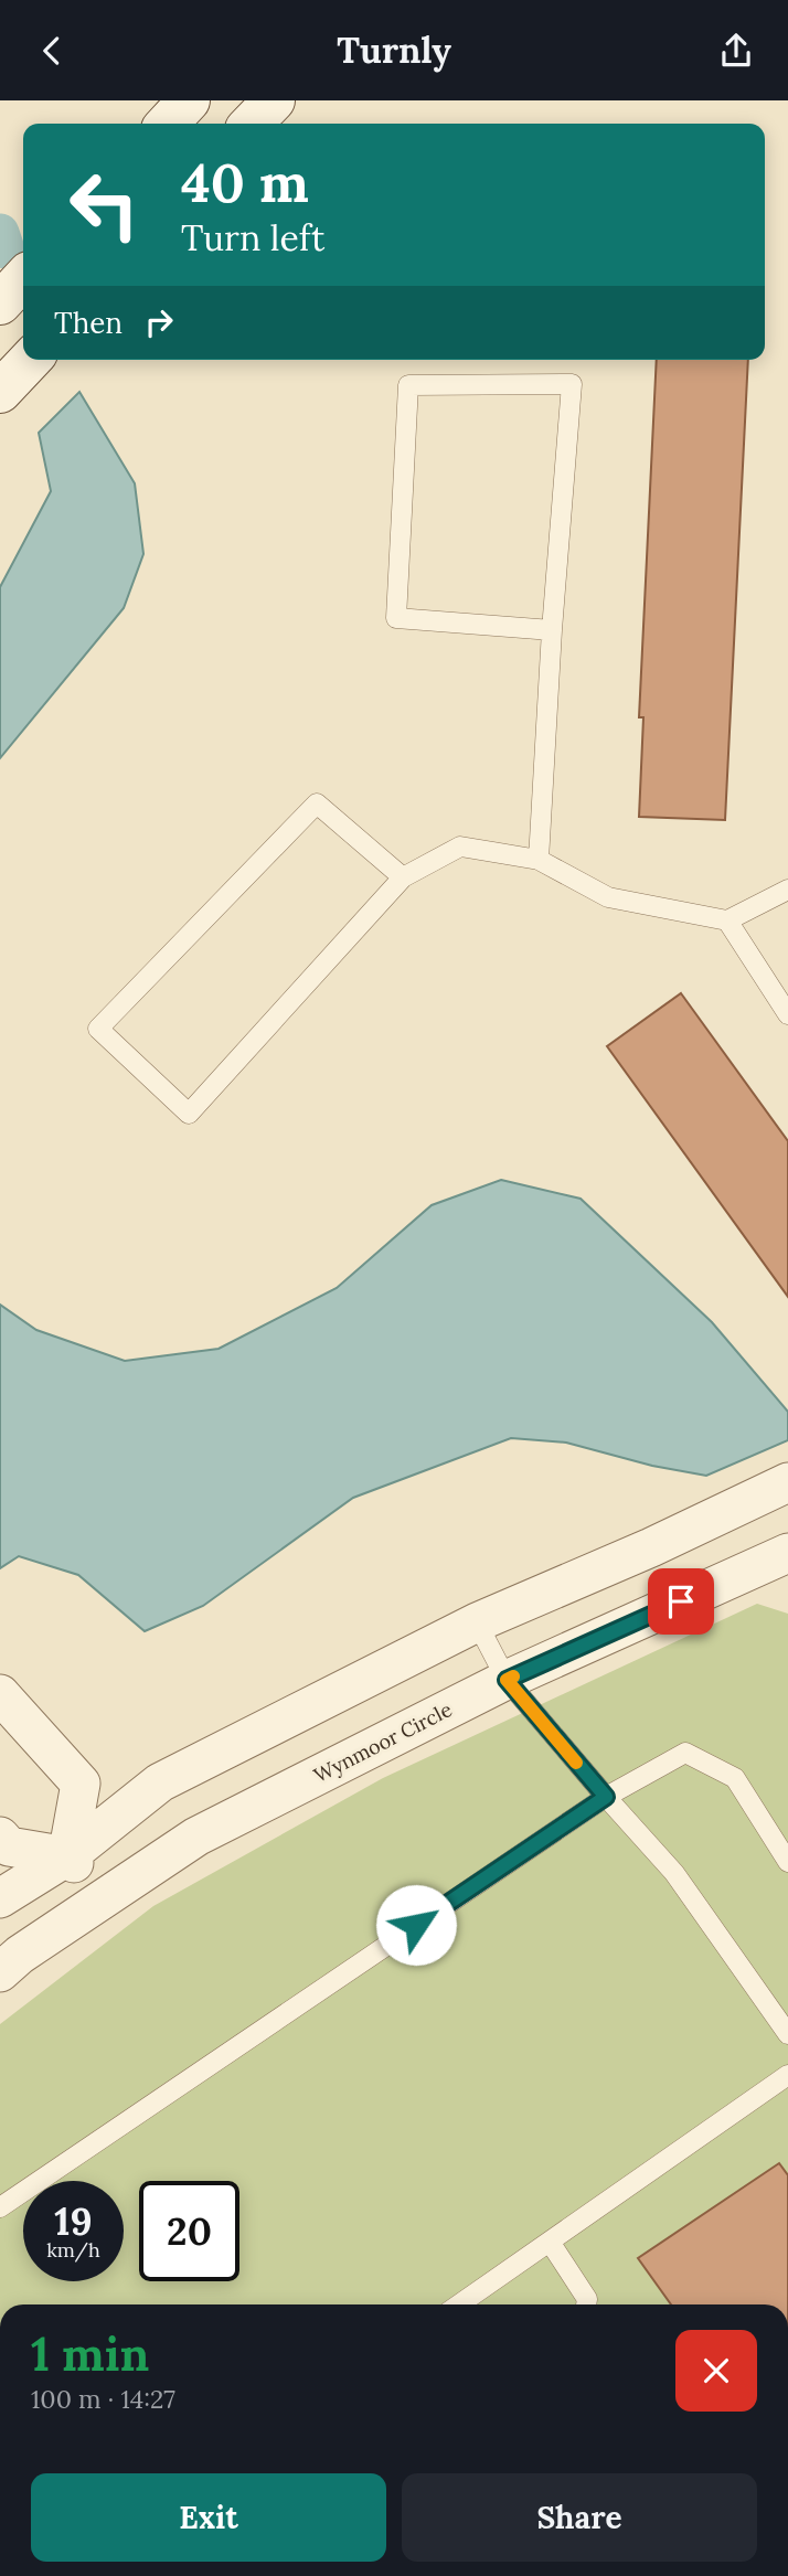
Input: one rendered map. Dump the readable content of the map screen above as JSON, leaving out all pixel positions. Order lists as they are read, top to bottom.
{
  "streets": {
    "street": ["Wynmoor Circle"]
  },
  "page": {
    "header": "Turnly",
    "turn": ["40 m", "Turn left"],
    "then": "Then",
    "speed": "19 km/h",
    "limit": "20",
    "heading": ["1 min", "100 m · 14:27"],
    "buttons": ["Exit", "Share"]
  }
}
